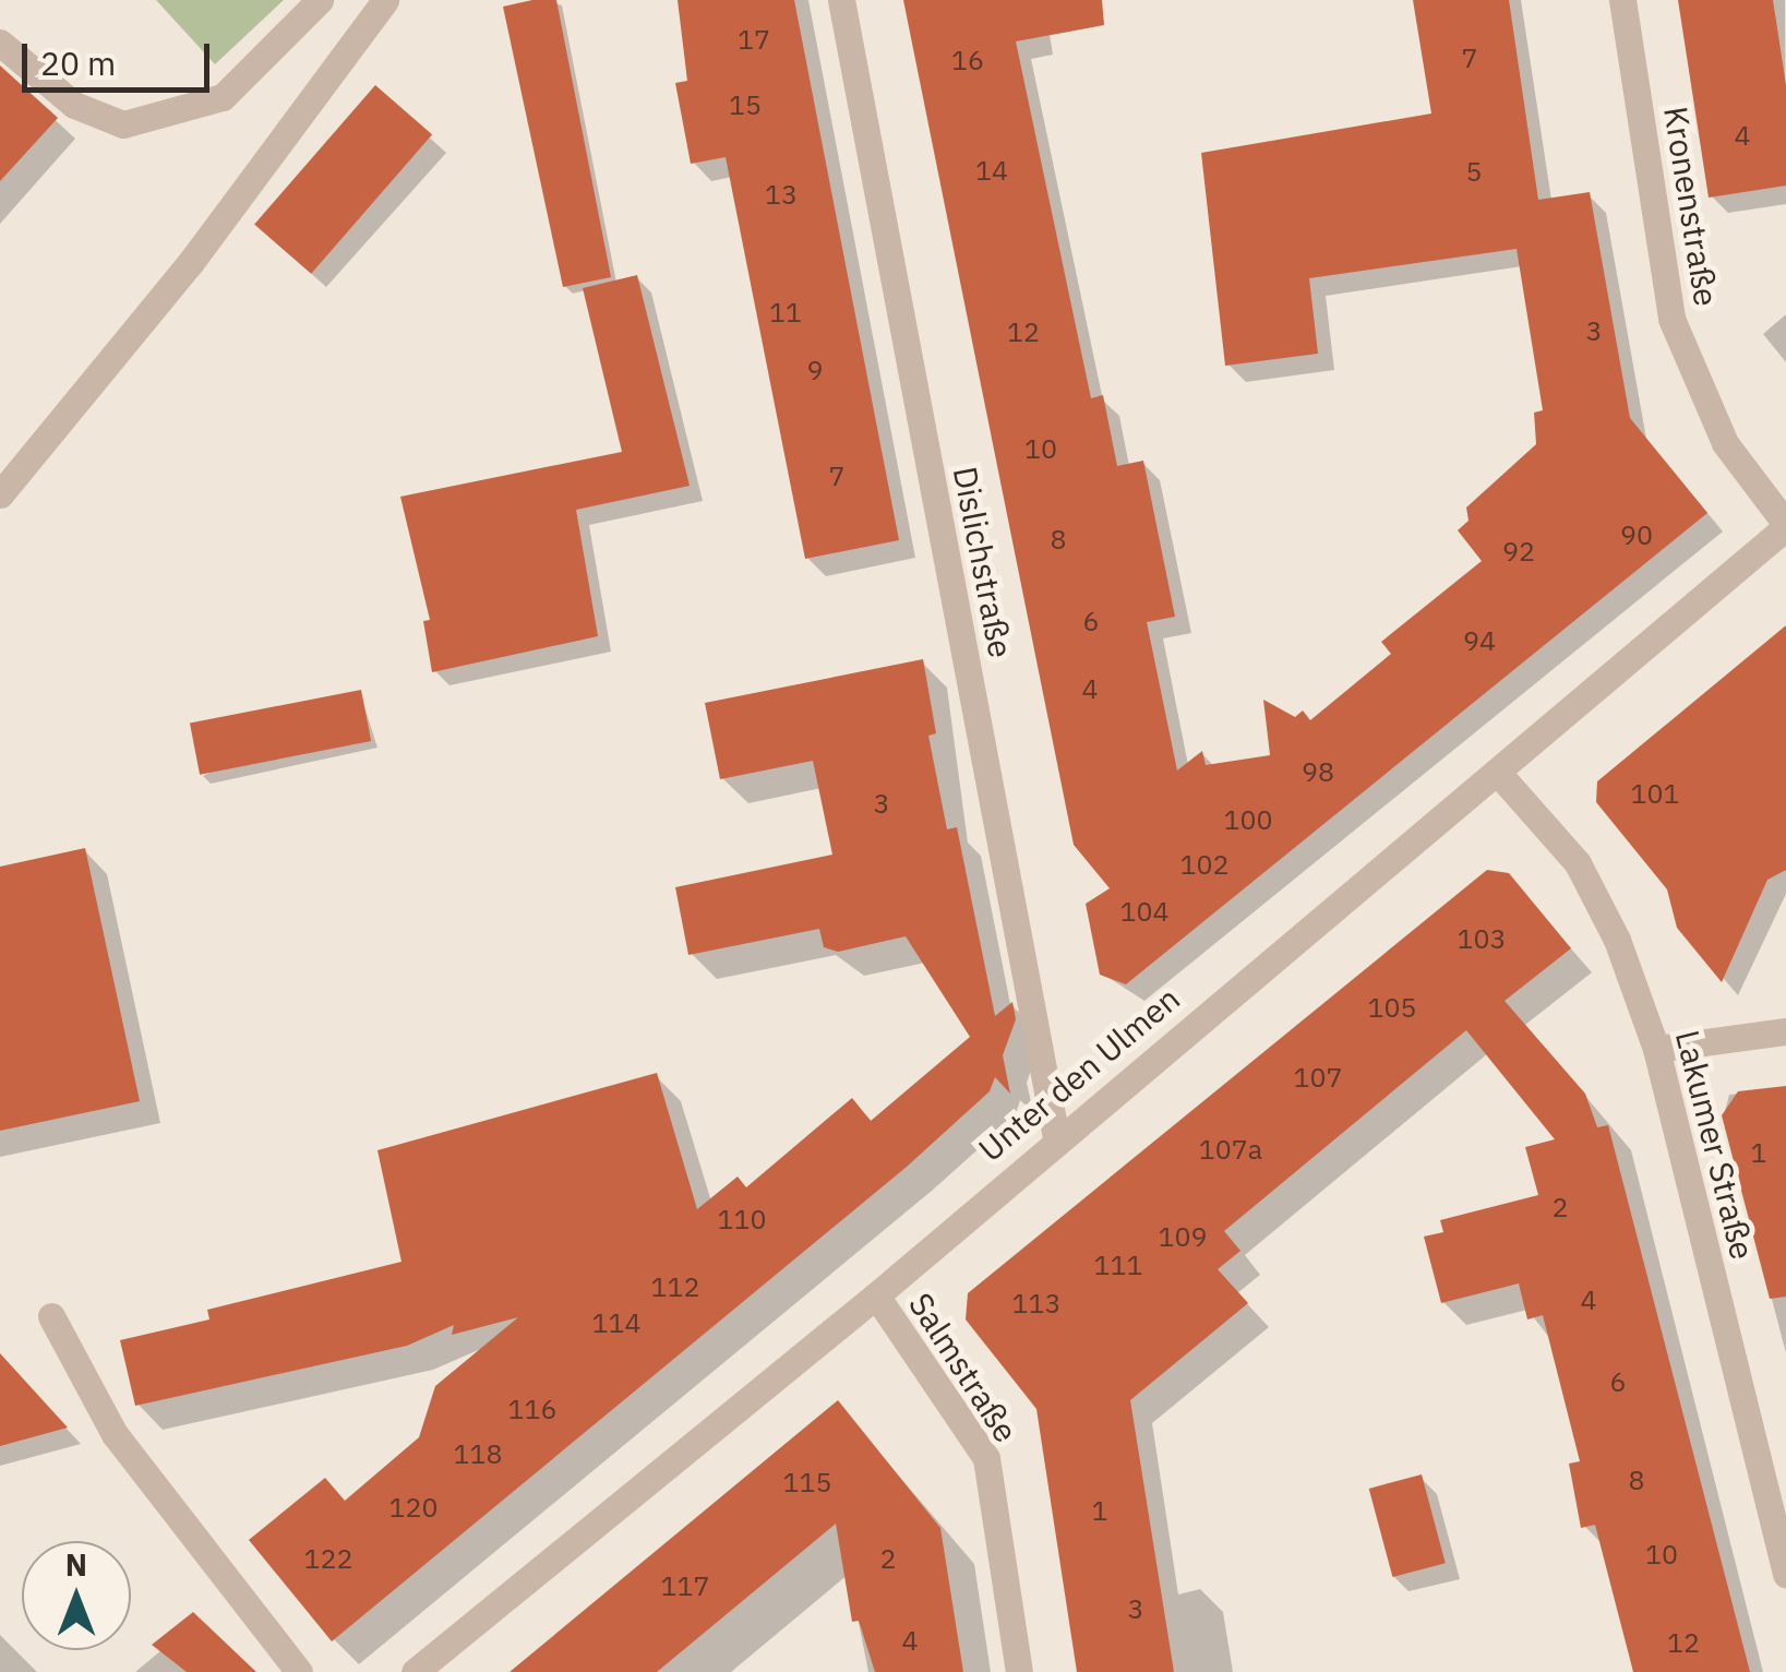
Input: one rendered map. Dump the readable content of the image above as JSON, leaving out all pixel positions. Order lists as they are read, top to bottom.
{
  "streets": {
    "street": [
      "Kronenstraße",
      "Dislichstraße",
      "Unter den Ulmen",
      "Lakumer Straße",
      "Salmstraße"
    ]
  },
  "crossings": [
    ["Kronenstraße", "Unter den Ulmen"],
    ["Dislichstraße", "Unter den Ulmen"],
    ["Unter den Ulmen", "Lakumer Straße"],
    ["Unter den Ulmen", "Salmstraße"]
  ],
  "house_numbers": [
    "17",
    "7",
    "16",
    "15",
    "4",
    "14",
    "5",
    "13",
    "11",
    "3",
    "12",
    "9",
    "10",
    "7",
    "90",
    "8",
    "92",
    "6",
    "94",
    "4",
    "98",
    "101",
    "3",
    "100",
    "102",
    "104",
    "103",
    "105",
    "107",
    "107a",
    "1",
    "2",
    "110",
    "109",
    "111",
    "112",
    "4",
    "113",
    "114",
    "6",
    "116",
    "118",
    "8",
    "115",
    "120",
    "1",
    "10",
    "122",
    "2",
    "117",
    "3",
    "4",
    "12"
  ],
  "scale_bar": "20 m",
  "north": "top"
}
